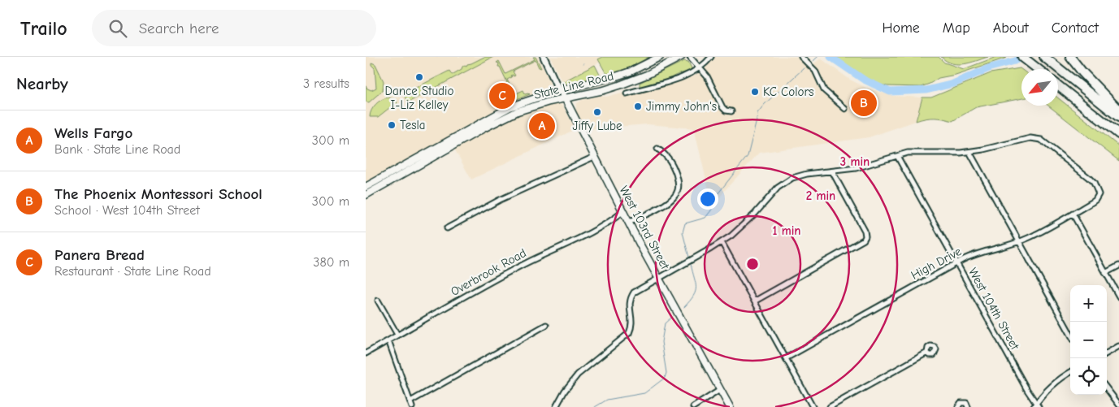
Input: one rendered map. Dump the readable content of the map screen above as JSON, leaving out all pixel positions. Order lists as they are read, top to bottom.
{
  "streets": {
    "main road": ["State Line Road", "West 103rd Street"],
    "street": ["High Drive", "Overbrook Road", "West 104th Street"]
  },
  "crossings": [
    ["State Line Road", "West 103rd Street"],
    ["West 103rd Street", "Overbrook Road"],
    ["High Drive", "West 104th Street"]
  ],
  "places": [
    "Dance Studio I-Liz Kelley",
    "KC Colors",
    "Jimmy John's",
    "Jiffy Lube",
    "Tesla"
  ],
  "north": "bottom left",
  "page": {
    "header": "Trailo",
    "search": "Search here",
    "nav": [
      "Home",
      "Map",
      "About",
      "Contact"
    ],
    "heading": ["Nearby", "3 results"],
    "pins": ["C", "B", "A"],
    "list": [
      {
        "mark": "A",
        "name": "Wells Fargo",
        "note": "Bank · State Line Road",
        "value": "300 m"
      },
      {
        "mark": "B",
        "name": "The Phoenix Montessori School",
        "note": "School · West 104th Street",
        "value": "300 m"
      },
      {
        "mark": "C",
        "name": "Panera Bread",
        "note": "Restaurant · State Line Road",
        "value": "380 m"
      }
    ],
    "map_buttons": ["+", "−"]
  },
  "rings": ["3 min", "2 min", "1 min"]
}
